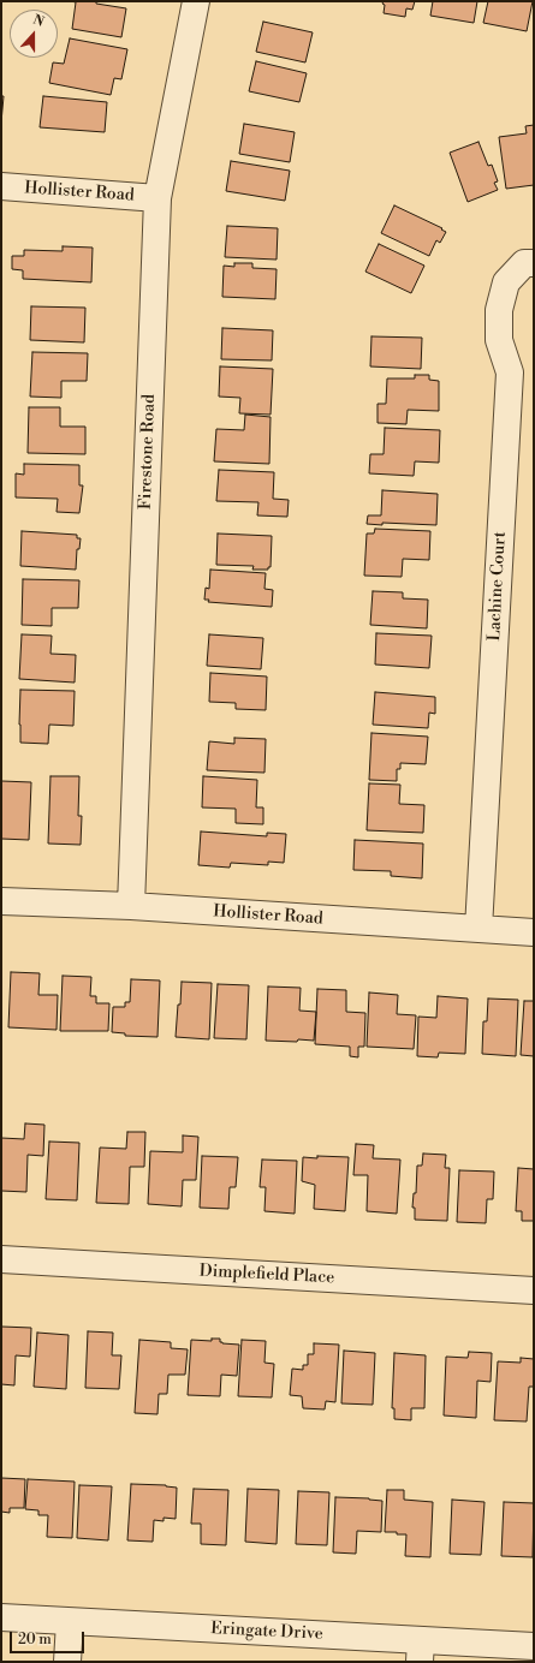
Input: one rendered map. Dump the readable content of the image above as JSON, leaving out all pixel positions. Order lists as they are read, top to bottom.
{
  "streets": {
    "street": [
      "Hollister Road",
      "Firestone Road",
      "Lachine Court",
      "Dimplefield Place",
      "Eringate Drive"
    ]
  },
  "crossings": [
    ["Hollister Road", "Firestone Road"],
    ["Hollister Road", "Lachine Court"]
  ],
  "scale_bar": "20 m",
  "north": "top"
}
